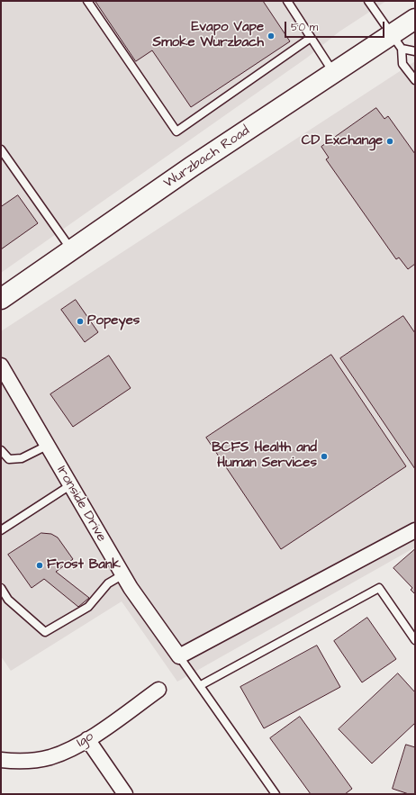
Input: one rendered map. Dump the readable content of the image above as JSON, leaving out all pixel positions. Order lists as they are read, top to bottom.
{
  "streets": {
    "main road": ["Wurzbach Road"],
    "street": ["Ironside Drive", "Igo"]
  },
  "places": [
    "Evapo Vape Smoke Wurzbach",
    "CD Exchange",
    "Popeyes",
    "BCFS Health and Human Services",
    "Frost Bank"
  ],
  "scale_bar": "50 m"
}
